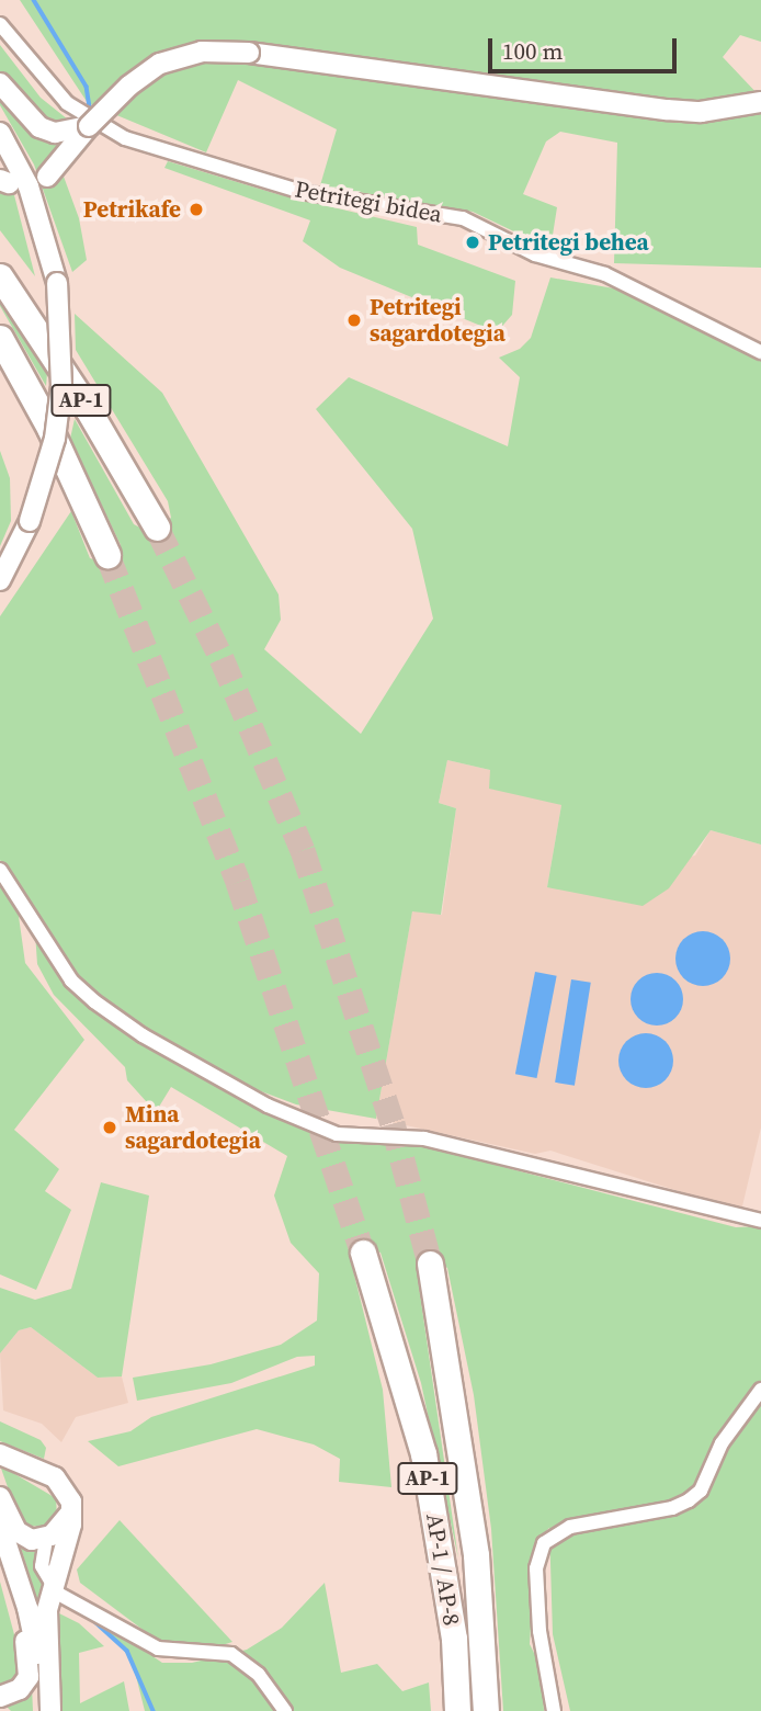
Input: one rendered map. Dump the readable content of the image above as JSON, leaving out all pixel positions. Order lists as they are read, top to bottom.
{
  "streets": {
    "highway": ["AP-1", "AP-1 / AP-8"],
    "street": ["Petritegi bidea"]
  },
  "places": [
    "Petrikafe",
    "Petritegi behea",
    "Petritegi sagardotegia",
    "Mina sagardotegia"
  ],
  "scale_bar": "100 m"
}
